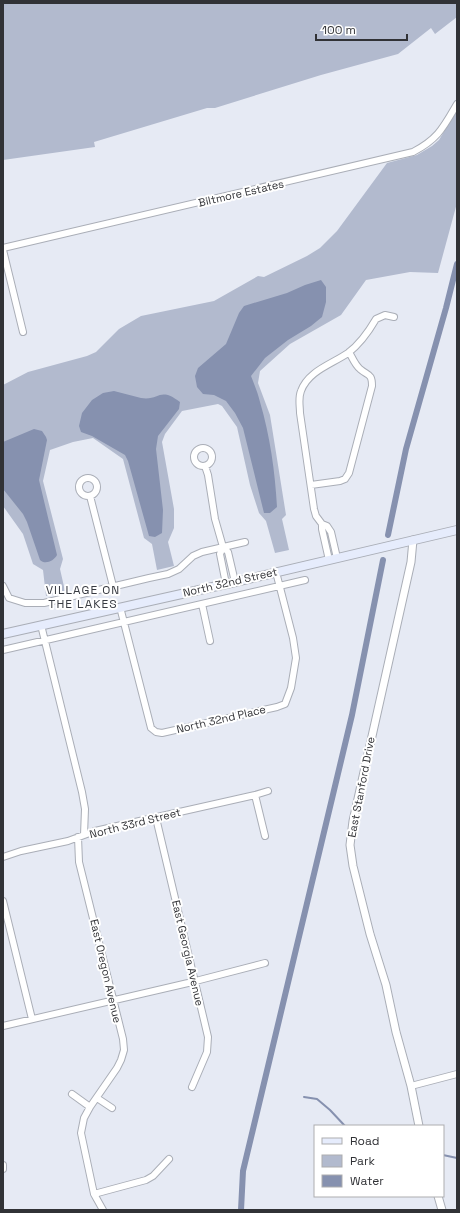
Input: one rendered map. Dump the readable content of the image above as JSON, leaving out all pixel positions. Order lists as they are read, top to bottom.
{
  "streets": {
    "main road": ["North 32nd Street"],
    "street": [
      "Biltmore Estates",
      "North 32nd Place",
      "East Stanford Drive",
      "North 33rd Street",
      "East Georgia Avenue",
      "East Oregon Avenue"
    ]
  },
  "crossings": [
    ["North 32nd Street", "North 32nd Place"],
    ["North 32nd Street", "East Stanford Drive"],
    ["North 32nd Street", "East Oregon Avenue"],
    ["North 33rd Street", "East Georgia Avenue"],
    ["North 33rd Street", "East Oregon Avenue"]
  ],
  "districts": ["VILLAGE ON THE LAKES"],
  "legend": ["Road", "Park", "Water"],
  "scale_bar": "100 m"
}
